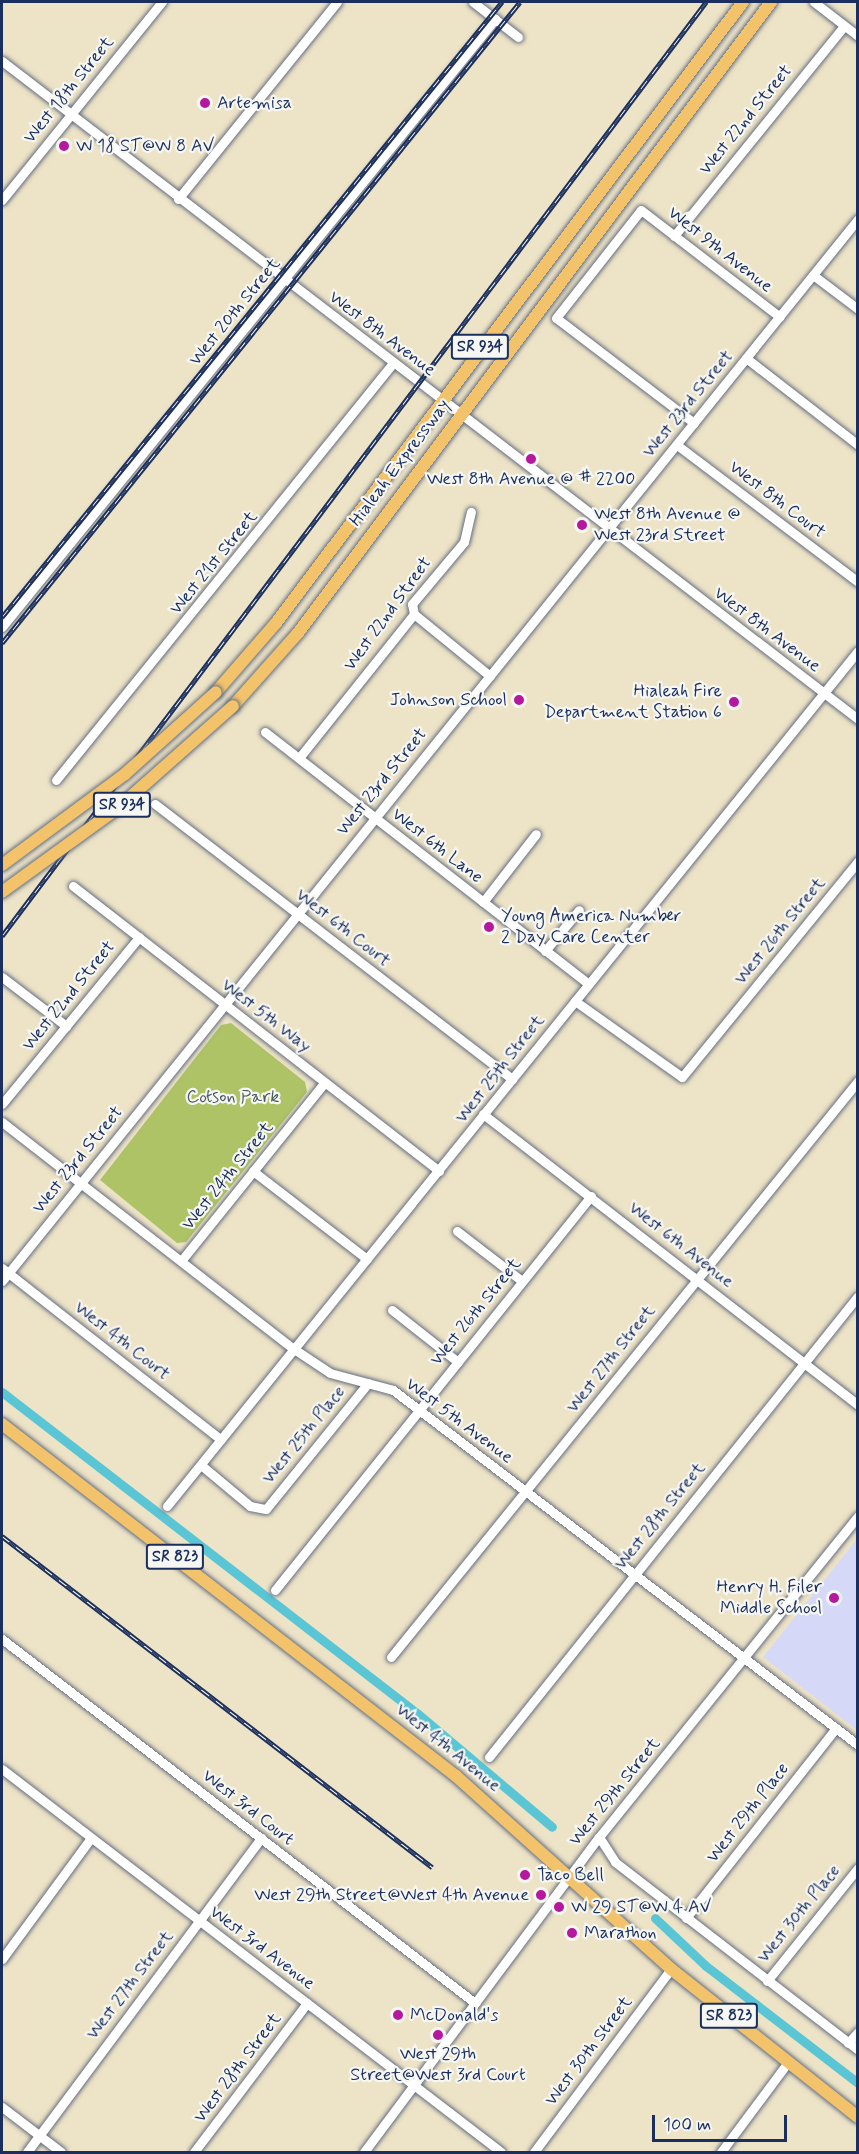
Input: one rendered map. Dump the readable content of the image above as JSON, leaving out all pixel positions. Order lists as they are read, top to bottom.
{
  "streets": {
    "main road": [
      "SR 934",
      "Hialeah Expressway",
      "SR 823",
      "West 4th Avenue"
    ],
    "street": [
      "West 18th Street",
      "West 22nd Street",
      "West 9th Avenue",
      "West 20th Street",
      "West 8th Avenue",
      "West 23rd Street",
      "West 8th Court",
      "West 21st Street",
      "West 6th Lane",
      "West 6th Court",
      "West 26th Street",
      "West 5th Way",
      "West 25th Street",
      "West 24th Street",
      "West 6th Avenue",
      "West 4th Court",
      "West 27th Street",
      "West 5th Avenue",
      "West 25th Place",
      "West 28th Street",
      "West 29th Street",
      "West 3rd Court",
      "West 29th Place",
      "West 30th Place",
      "West 3rd Avenue",
      "West 30th Street"
    ]
  },
  "crossings": [
    ["West 18th Street", "West 8th Avenue"],
    ["West 22nd Street", "West 9th Avenue"],
    ["West 22nd Street", "West 6th Lane"],
    ["West 22nd Street", "West 5th Way"],
    ["West 9th Avenue", "West 23rd Street"],
    ["West 20th Street", "West 8th Avenue"],
    ["West 8th Avenue", "West 23rd Street"],
    ["West 8th Avenue", "Hialeah Expressway"],
    ["West 8th Avenue", "West 21st Street"],
    ["West 8th Avenue", "West 25th Street"],
    ["West 23rd Street", "West 8th Court"],
    ["West 23rd Street", "West 6th Lane"],
    ["West 23rd Street", "West 6th Court"],
    ["West 23rd Street", "West 5th Way"],
    ["West 23rd Street", "West 4th Court"],
    ["West 23rd Street", "West 5th Avenue"],
    ["West 6th Lane", "West 25th Street"],
    ["West 6th Court", "West 25th Street"],
    ["West 26th Street", "West 25th Street"],
    ["West 26th Street", "West 6th Avenue"],
    ["West 26th Street", "West 5th Avenue"],
    ["West 5th Way", "West 25th Street"],
    ["West 5th Way", "West 24th Street"],
    ["West 25th Street", "West 6th Avenue"],
    ["West 25th Street", "West 4th Court"],
    ["West 25th Street", "West 5th Avenue"],
    ["West 25th Street", "West 25th Place"],
    ["West 24th Street", "West 5th Avenue"],
    ["West 6th Avenue", "West 27th Street"],
    ["West 6th Avenue", "West 28th Street"],
    ["West 27th Street", "West 5th Avenue"],
    ["West 27th Street", "West 3rd Court"],
    ["West 27th Street", "West 3rd Avenue"],
    ["West 5th Avenue", "West 25th Place"],
    ["West 5th Avenue", "West 28th Street"],
    ["West 5th Avenue", "West 29th Street"],
    ["West 5th Avenue", "West 29th Place"],
    ["West 28th Street", "West 3rd Avenue"],
    ["West 4th Avenue", "West 29th Street"],
    ["West 4th Avenue", "West 30th Street"],
    ["West 29th Street", "West 3rd Court"],
    ["West 29th Street", "West 3rd Avenue"]
  ],
  "parks": ["Cotson Park"],
  "places": [
    "Artemisa",
    "W 18 ST@W 8 AV",
    "West 8th Avenue @ # 2200",
    "West 8th Avenue @ West 23rd Street",
    "Johnson School",
    "Hialeah Fire Department Station 6",
    "Young America Number 2 Day Care Center",
    "Henry H. Filer Middle School",
    "Taco Bell",
    "West 29th Street@West 4th Avenue",
    "W 29 ST@W 4 AV",
    "Marathon",
    "McDonald's",
    "West 29th Street@West 3rd Court"
  ],
  "scale_bar": "100 m"
}
